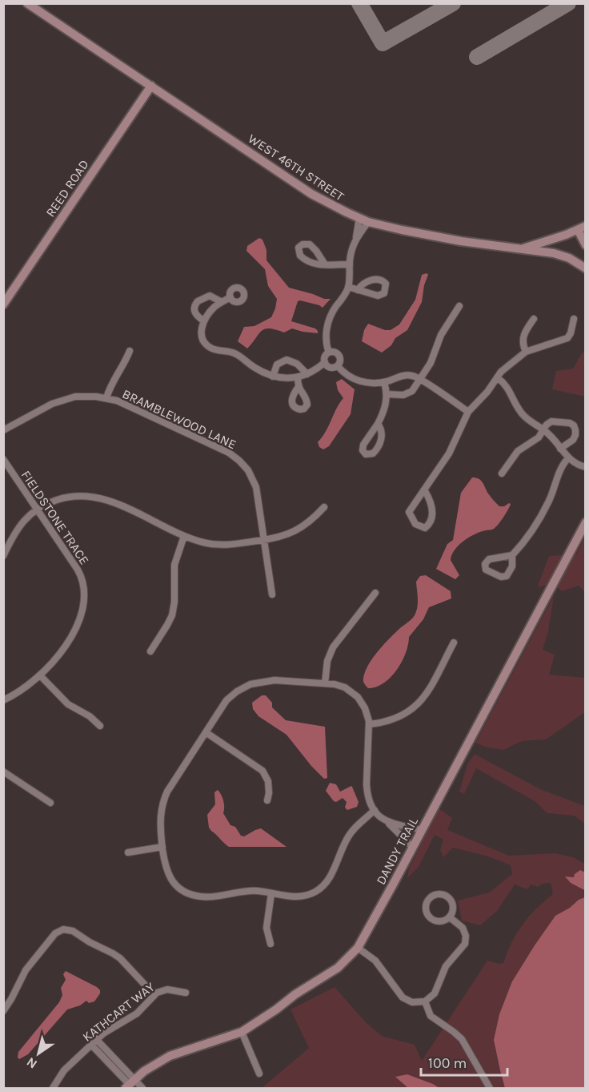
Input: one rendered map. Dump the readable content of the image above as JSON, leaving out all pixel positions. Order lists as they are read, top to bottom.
{
  "streets": {
    "street": [
      "WEST 46TH STREET",
      "REED ROAD",
      "BRAMBLEWOOD LANE",
      "FIELDSTONE TRACE",
      "DANDY TRAIL",
      "KATHCART WAY"
    ]
  },
  "crossings": [
    ["WEST 46TH STREET", "REED ROAD"]
  ],
  "scale_bar": "100 m",
  "north": "bottom left"
}
